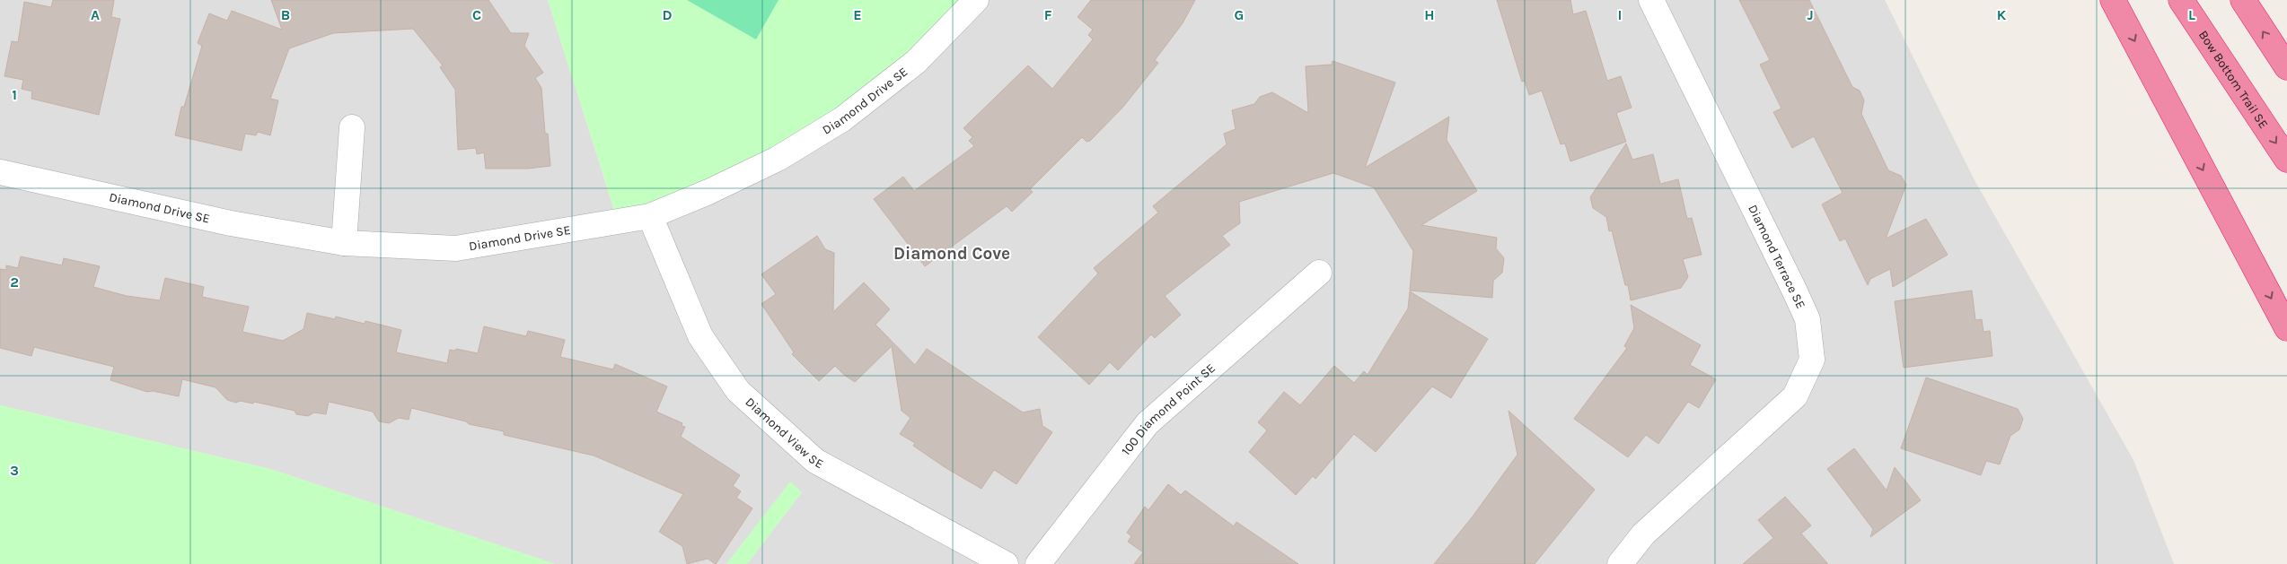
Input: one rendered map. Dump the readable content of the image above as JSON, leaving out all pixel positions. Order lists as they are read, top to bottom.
{
  "streets": {
    "highway": ["Bow Bottom Trail SE"],
    "street": [
      "Diamond Drive SE",
      "Diamond Terrace SE",
      "100 Diamond Point SE",
      "Diamond View SE"
    ]
  },
  "crossings": [
    ["Diamond Drive SE", "Diamond View SE"]
  ],
  "districts": ["Diamond Cove"],
  "grid": {
    "columns": [
      "A",
      "B",
      "C",
      "D",
      "E",
      "F",
      "G",
      "H",
      "I",
      "J",
      "K",
      "L"
    ],
    "rows": ["1", "2", "3"]
  }
}
